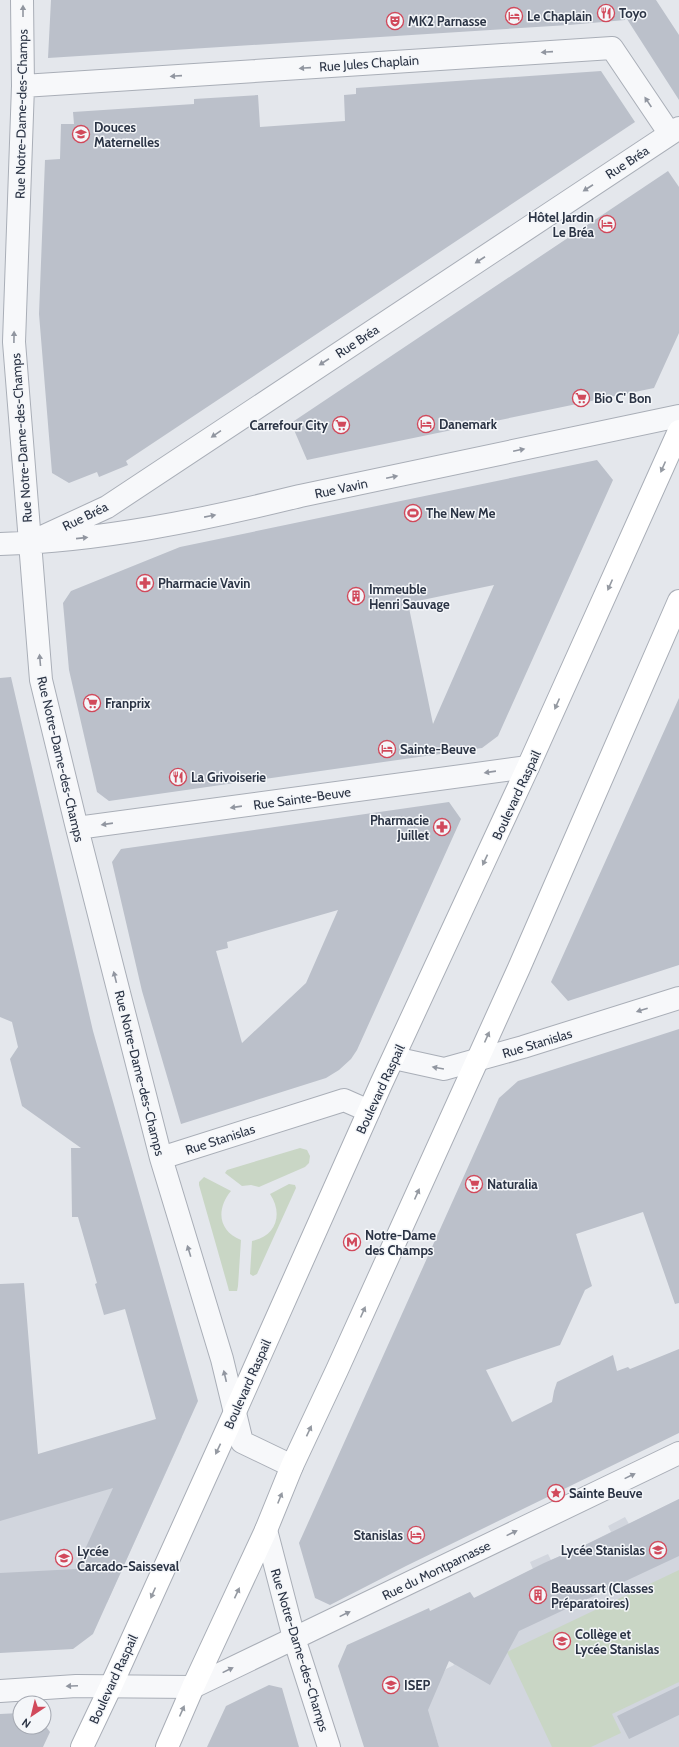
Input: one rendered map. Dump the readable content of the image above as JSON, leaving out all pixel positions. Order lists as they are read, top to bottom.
{
  "streets": {
    "main road": ["Boulevard Raspail"],
    "street": [
      "Rue Jules Chaplain",
      "Rue Notre-Dame-des-Champs",
      "Rue Bréa",
      "Rue Vavin",
      "Rue Sainte-Beuve",
      "Rue Stanislas",
      "Rue du Montparnasse"
    ]
  },
  "crossings": [
    ["Rue Jules Chaplain", "Rue Notre-Dame-des-Champs"],
    ["Rue Jules Chaplain", "Rue Bréa"],
    ["Rue Notre-Dame-des-Champs", "Rue Bréa"],
    ["Rue Notre-Dame-des-Champs", "Rue Vavin"],
    ["Rue Notre-Dame-des-Champs", "Boulevard Raspail"],
    ["Rue Notre-Dame-des-Champs", "Rue Sainte-Beuve"],
    ["Rue Notre-Dame-des-Champs", "Rue Stanislas"],
    ["Rue Notre-Dame-des-Champs", "Rue du Montparnasse"],
    ["Rue Bréa", "Rue Vavin"],
    ["Boulevard Raspail", "Rue Sainte-Beuve"],
    ["Boulevard Raspail", "Rue Stanislas"]
  ],
  "one_way": [
    "Rue Jules Chaplain",
    "Rue Notre-Dame-des-Champs",
    "Rue Bréa",
    "Rue Vavin",
    "Rue Sainte-Beuve",
    "Rue Stanislas",
    "Rue du Montparnasse"
  ],
  "places": {
    "restaurant": ["Toyo", "La Grivoiserie"],
    "hotel": [
      "Le Chaplain",
      "Hôtel Jardin Le Bréa",
      "Danemark",
      "Sainte-Beuve",
      "Stanislas"
    ],
    "theatre": ["MK2 Parnasse"],
    "school or university": [
      "Douces Maternelles",
      "Lycée Stanislas",
      "Lycée Carcado-Saisseval",
      "Collège et Lycée Stanislas",
      "ISEP"
    ],
    "supermarket": [
      "Bio C' Bon",
      "Carrefour City",
      "Franprix",
      "Naturalia"
    ],
    "sports": ["The New Me"],
    "pharmacy": ["Pharmacie Vavin", "Pharmacie Juillet"],
    "building": ["Immeuble Henri Sauvage", "Beaussart (Classes Préparatoires)"],
    "metro station": ["Notre-Dame des Champs"],
    "place": ["Sainte Beuve"]
  },
  "north": "bottom left"
}
